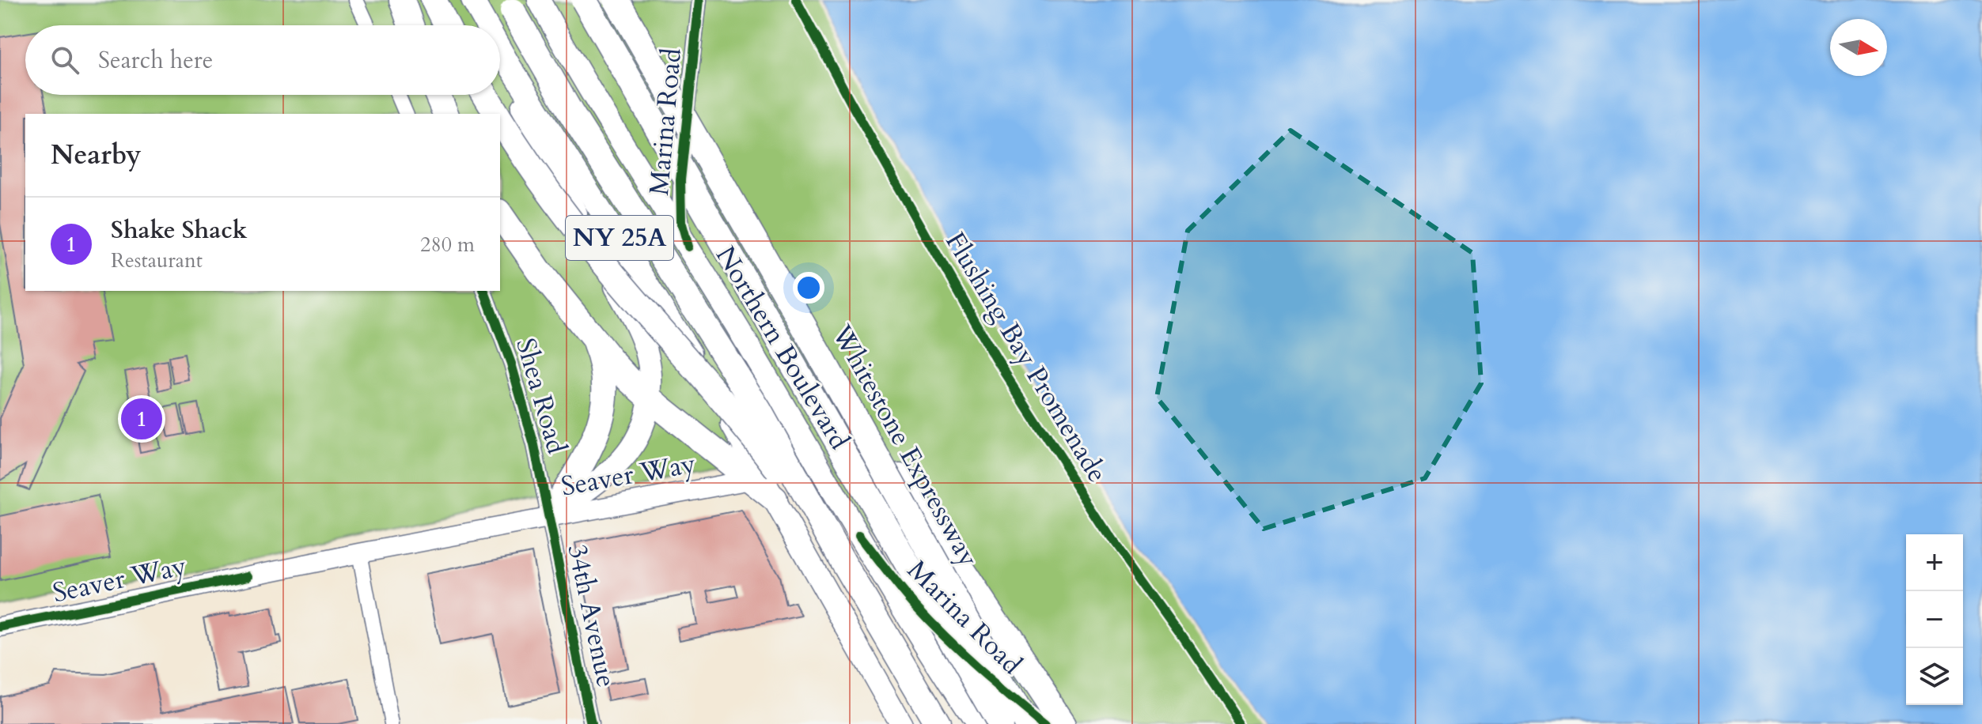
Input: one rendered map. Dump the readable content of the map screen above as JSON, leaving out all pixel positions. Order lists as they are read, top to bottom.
{
  "streets": {
    "highway": ["Whitestone Expressway"],
    "main road": ["NY 25A", "Northern Boulevard", "Seaver Way"],
    "street": ["Marina Road", "Shea Road", "34th Avenue"],
    "cycle path": ["Flushing Bay Promenade"]
  },
  "crossings": [
    ["Marina Road", "Northern Boulevard"],
    ["NY 25A", "Seaver Way"],
    ["Northern Boulevard", "Seaver Way"],
    ["Shea Road", "Seaver Way"],
    ["Shea Road", "34th Avenue"],
    ["Seaver Way", "34th Avenue"]
  ],
  "north": "right",
  "page": {
    "search": "Search here",
    "heading": "Nearby",
    "list": [
      {
        "mark": "1",
        "name": "Shake Shack",
        "note": "Restaurant",
        "value": "280 m"
      }
    ],
    "pins": "1",
    "map_buttons": ["+", "−"]
  }
}
